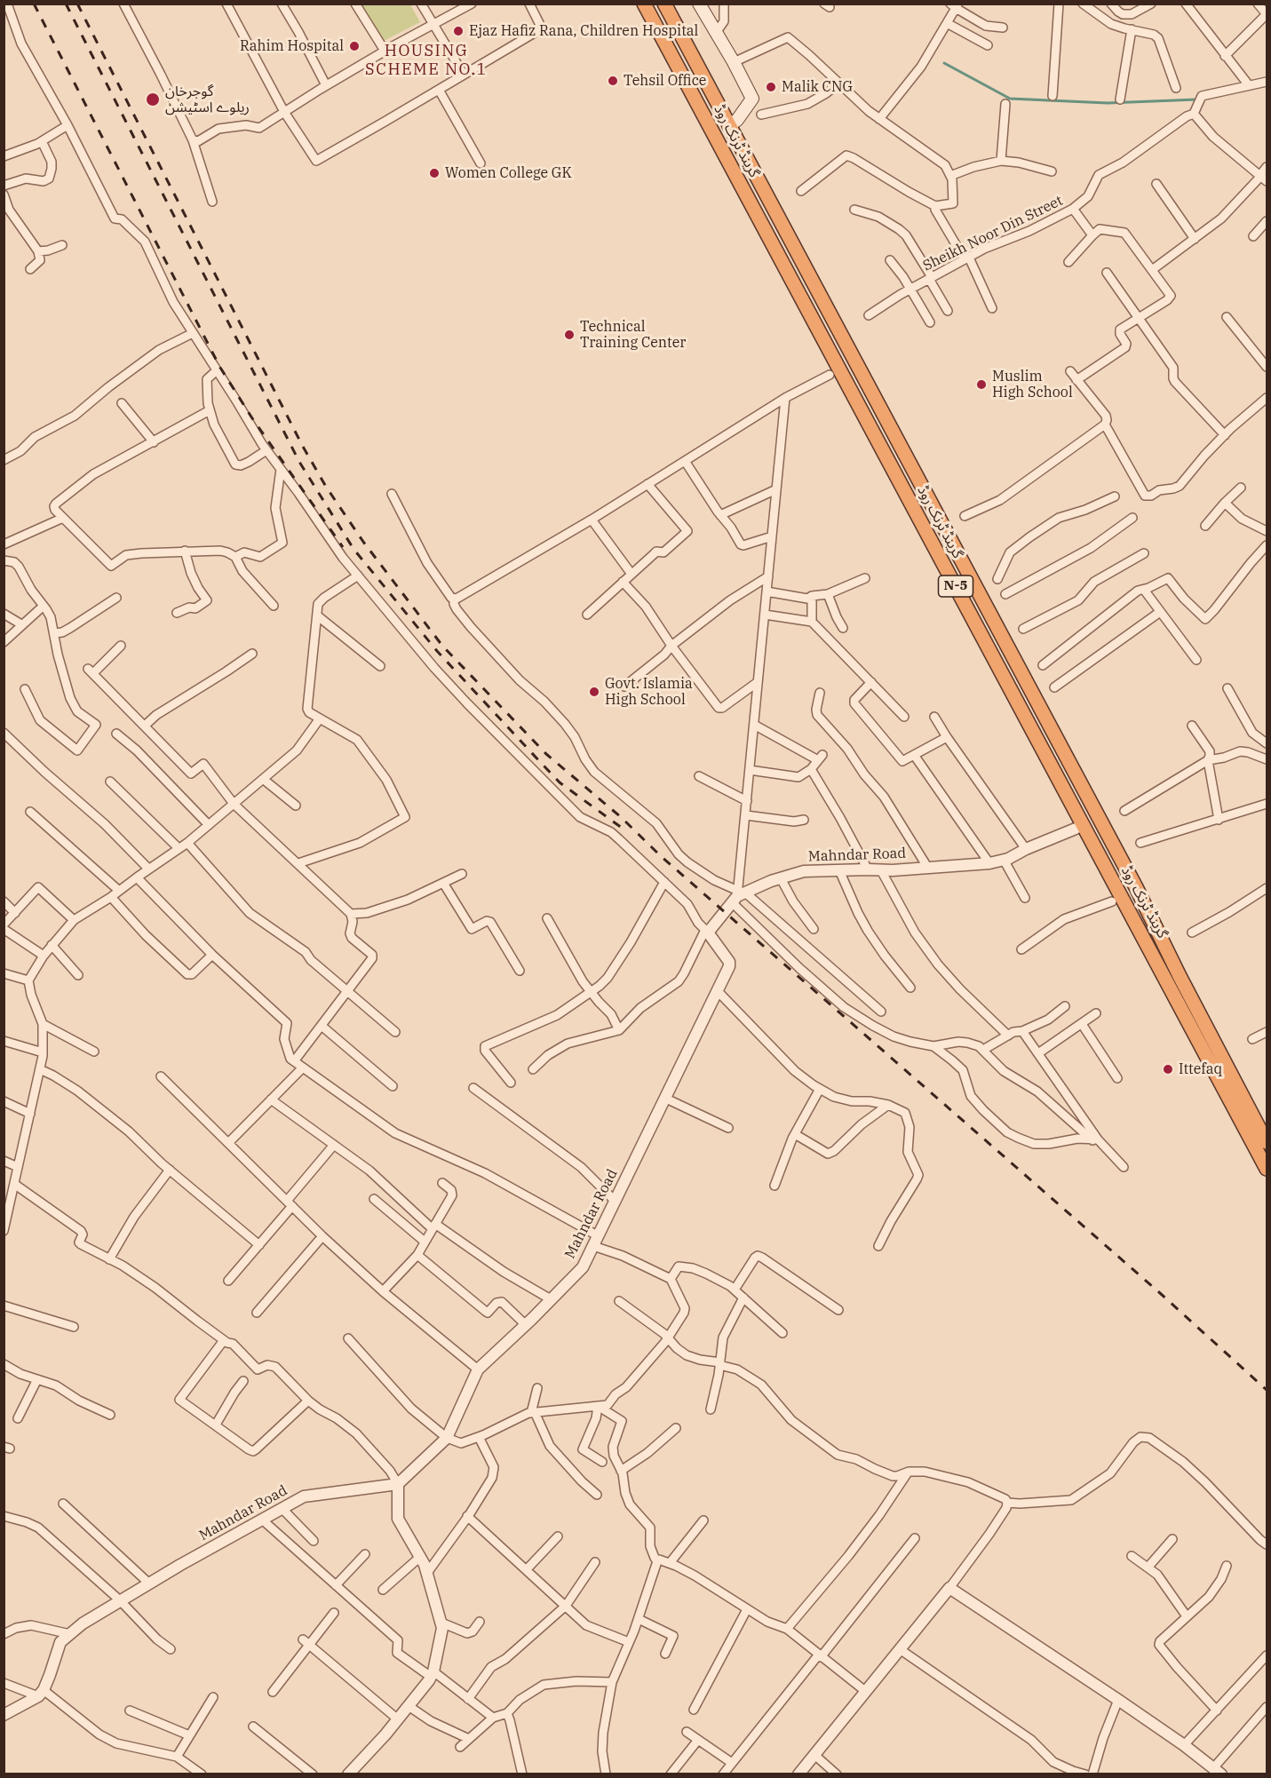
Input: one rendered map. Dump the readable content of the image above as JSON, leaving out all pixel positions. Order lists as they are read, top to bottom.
{
  "streets": {
    "highway": ["گرینڈ ٹرنک روڈ", "N-5"],
    "street": ["Sheikh Noor Din Street", "Mahndar Road"]
  },
  "districts": ["HOUSING SCHEME NO.1"],
  "places": [
    "Ejaz Hafiz Rana, Children Hospital",
    "Rahim Hospital",
    "Tehsil Office",
    "Malik CNG",
    "گوجرخان ریلوے اسٹیشن",
    "Women College GK",
    "Technical Training Center",
    "Muslim High School",
    "Govt. Islamia High School",
    "Ittefaq"
  ]
}
